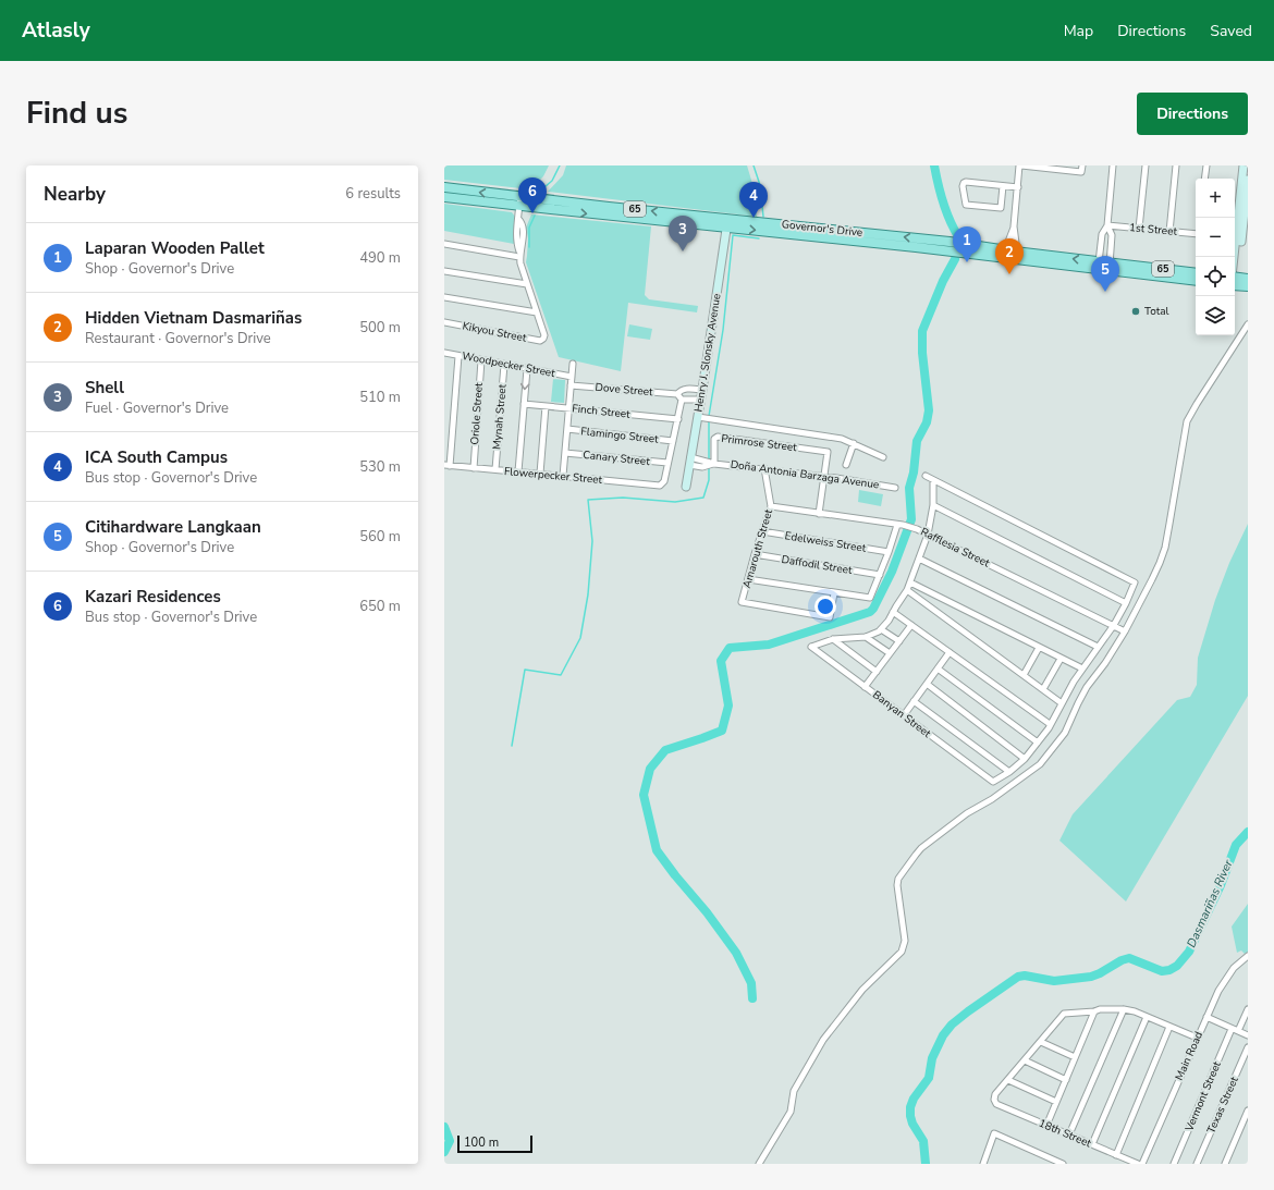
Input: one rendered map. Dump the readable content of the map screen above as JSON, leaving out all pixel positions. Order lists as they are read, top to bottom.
{
  "streets": {
    "main road": ["65", "Governor's Drive"],
    "street": [
      "1st Street",
      "Kikyou Street",
      "Henry J. Slonsky Avenue",
      "Woodpecker Street",
      "Dove Street",
      "Finch Street",
      "Oriole Street",
      "Mynah Street",
      "Flamingo Street",
      "Primrose Street",
      "Canary Street",
      "Doña Antonia Barzaga Avenue",
      "Flowerpecker Street",
      "Edelweiss Street",
      "Rafflesia Street",
      "Amarouth Street",
      "Daffodil Street",
      "Banyan Street",
      "Main Road",
      "Vermont Street",
      "Texas Street",
      "18th Street"
    ]
  },
  "crossings": [
    ["Governor's Drive", "Henry J. Slonsky Avenue"],
    ["Henry J. Slonsky Avenue", "Dove Street"],
    ["Henry J. Slonsky Avenue", "Doña Antonia Barzaga Avenue"],
    ["Woodpecker Street", "Oriole Street"],
    ["Woodpecker Street", "Mynah Street"],
    ["Oriole Street", "Flowerpecker Street"],
    ["Mynah Street", "Flowerpecker Street"],
    ["Primrose Street", "Doña Antonia Barzaga Avenue"],
    ["Canary Street", "Flowerpecker Street"],
    ["Doña Antonia Barzaga Avenue", "Amarouth Street"],
    ["Edelweiss Street", "Amarouth Street"],
    ["Rafflesia Street", "Amarouth Street"],
    ["Amarouth Street", "Daffodil Street"]
  ],
  "water": ["Dasmariñas River"],
  "places": ["Total"],
  "scale_bar": "100 m",
  "page": {
    "header": "Atlasly",
    "nav": ["Map", "Directions", "Saved"],
    "title": "Find us",
    "buttons": "Directions",
    "heading": ["Nearby", "6 results"],
    "pins": [
      "6",
      "4",
      "3",
      "1",
      "2",
      "5"
    ],
    "map_buttons": ["+", "−"],
    "list": [
      {
        "mark": "1",
        "name": "Laparan Wooden Pallet",
        "note": "Shop · Governor's Drive",
        "value": "490 m"
      },
      {
        "mark": "2",
        "name": "Hidden Vietnam Dasmariñas",
        "note": "Restaurant · Governor's Drive",
        "value": "500 m"
      },
      {
        "mark": "3",
        "name": "Shell",
        "note": "Fuel · Governor's Drive",
        "value": "510 m"
      },
      {
        "mark": "4",
        "name": "ICA South Campus",
        "note": "Bus stop · Governor's Drive",
        "value": "530 m"
      },
      {
        "mark": "5",
        "name": "Citihardware Langkaan",
        "note": "Shop · Governor's Drive",
        "value": "560 m"
      },
      {
        "mark": "6",
        "name": "Kazari Residences",
        "note": "Bus stop · Governor's Drive",
        "value": "650 m"
      }
    ],
    "scale": "100 m"
  }
}
